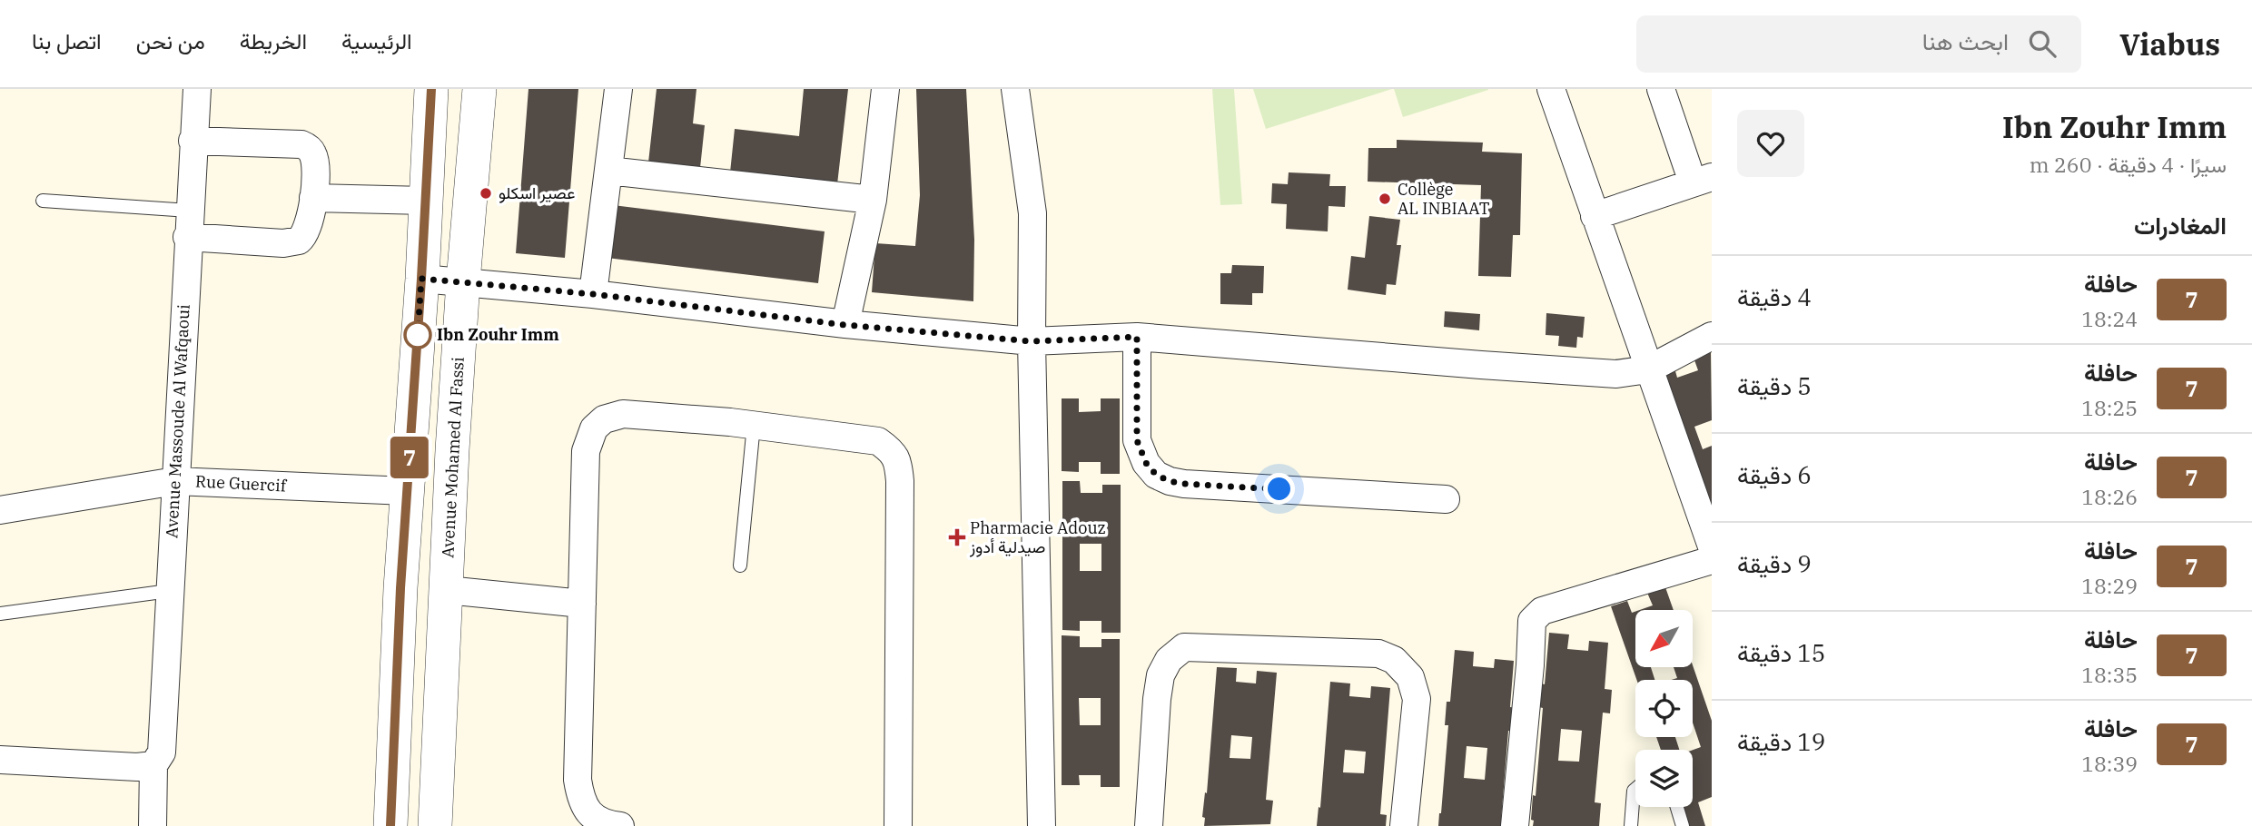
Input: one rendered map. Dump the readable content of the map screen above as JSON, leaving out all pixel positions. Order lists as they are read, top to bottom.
{
  "streets": {
    "street": ["Avenue Massoude Al Wafqaoui", "Avenue Mohamed Al Fassi", "Rue Guercif"]
  },
  "crossings": [
    ["Avenue Massoude Al Wafqaoui", "Rue Guercif"]
  ],
  "places": {
    "other": ["عصير اسكلو", "Collège AL INBIAAT", "Ibn Zouhr Imm"],
    "health": ["Pharmacie Adouz صيدلية أدوز"]
  },
  "lines": ["bus line 7"],
  "north": "bottom left",
  "page": {
    "header": "Viabus",
    "search": "ابحث هنا",
    "nav": [
      "الرئيسية",
      "الخريطة",
      "من نحن",
      "اتصل بنا"
    ],
    "heading": [
      ["Ibn Zouhr Imm", "سيرًا · 4 دقيقة · 260 m"],
      "المغادرات"
    ],
    "on_map": "7",
    "list": [
      {
        "mark": "7",
        "name": "حافلة",
        "note": "18:24",
        "value": "4 دقيقة"
      },
      {
        "mark": "7",
        "name": "حافلة",
        "note": "18:25",
        "value": "5 دقيقة"
      },
      {
        "mark": "7",
        "name": "حافلة",
        "note": "18:26",
        "value": "6 دقيقة"
      },
      {
        "mark": "7",
        "name": "حافلة",
        "note": "18:29",
        "value": "9 دقيقة"
      },
      {
        "mark": "7",
        "name": "حافلة",
        "note": "18:35",
        "value": "15 دقيقة"
      },
      {
        "mark": "7",
        "name": "حافلة",
        "note": "18:39",
        "value": "19 دقيقة"
      }
    ]
  }
}
